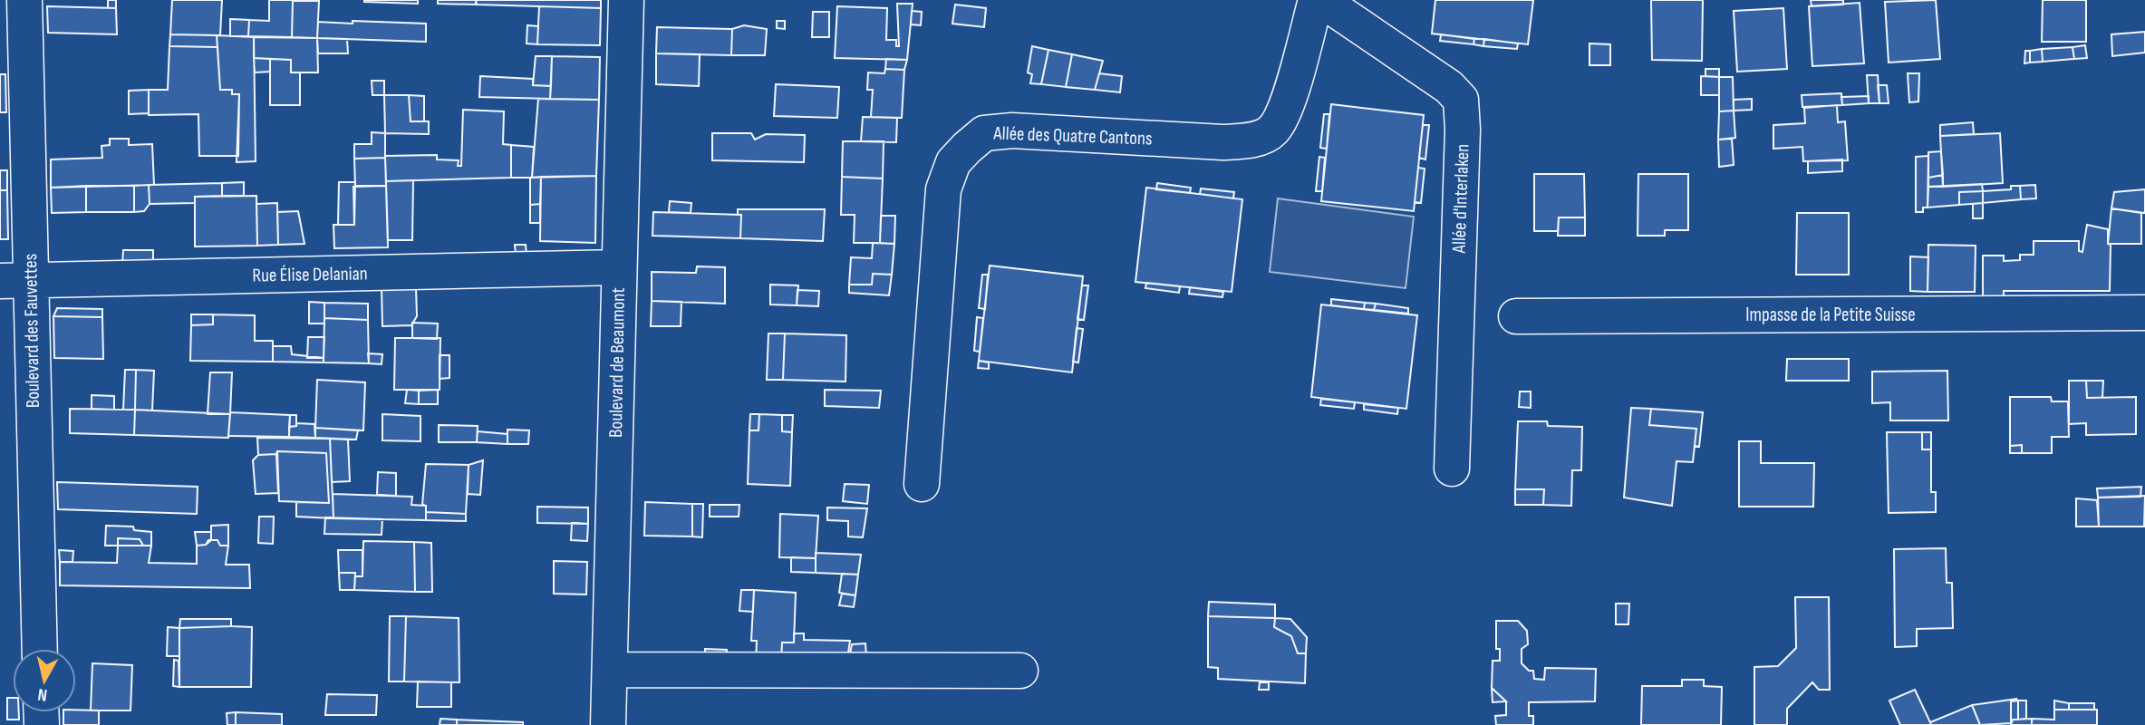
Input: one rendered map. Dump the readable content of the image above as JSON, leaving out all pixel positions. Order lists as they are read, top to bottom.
{
  "streets": {
    "street": [
      "Allée des Quatre Cantons",
      "Allée d'Interlaken",
      "Rue Élise Delanian",
      "Impasse de la Petite Suisse",
      "Boulevard des Fauvettes",
      "Boulevard de Beaumont"
    ]
  },
  "crossings": [
    ["Rue Élise Delanian", "Boulevard des Fauvettes"],
    ["Rue Élise Delanian", "Boulevard de Beaumont"]
  ],
  "north": "bottom"
}
